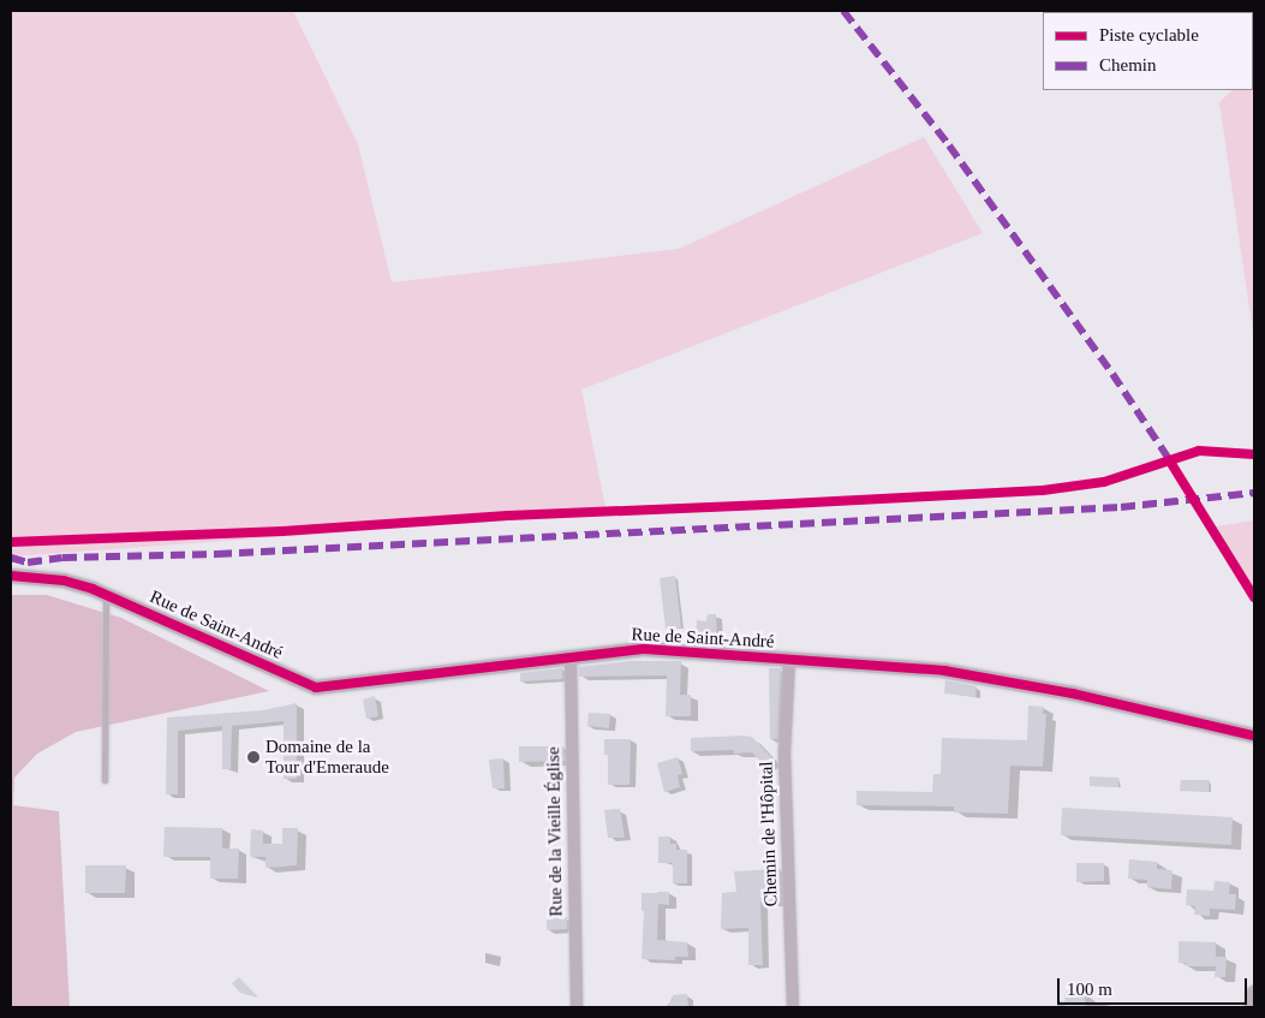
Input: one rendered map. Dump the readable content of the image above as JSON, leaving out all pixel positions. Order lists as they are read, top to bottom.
{
  "streets": {
    "street": ["Rue de Saint-André", "Rue de la Vieille Église", "Chemin de l'Hôpital"]
  },
  "crossings": [
    ["Rue de Saint-André", "Rue de la Vieille Église"],
    ["Rue de Saint-André", "Chemin de l'Hôpital"]
  ],
  "places": ["Domaine de la Tour d'Emeraude"],
  "legend": ["Piste cyclable", "Chemin"],
  "scale_bar": "100 m"
}
